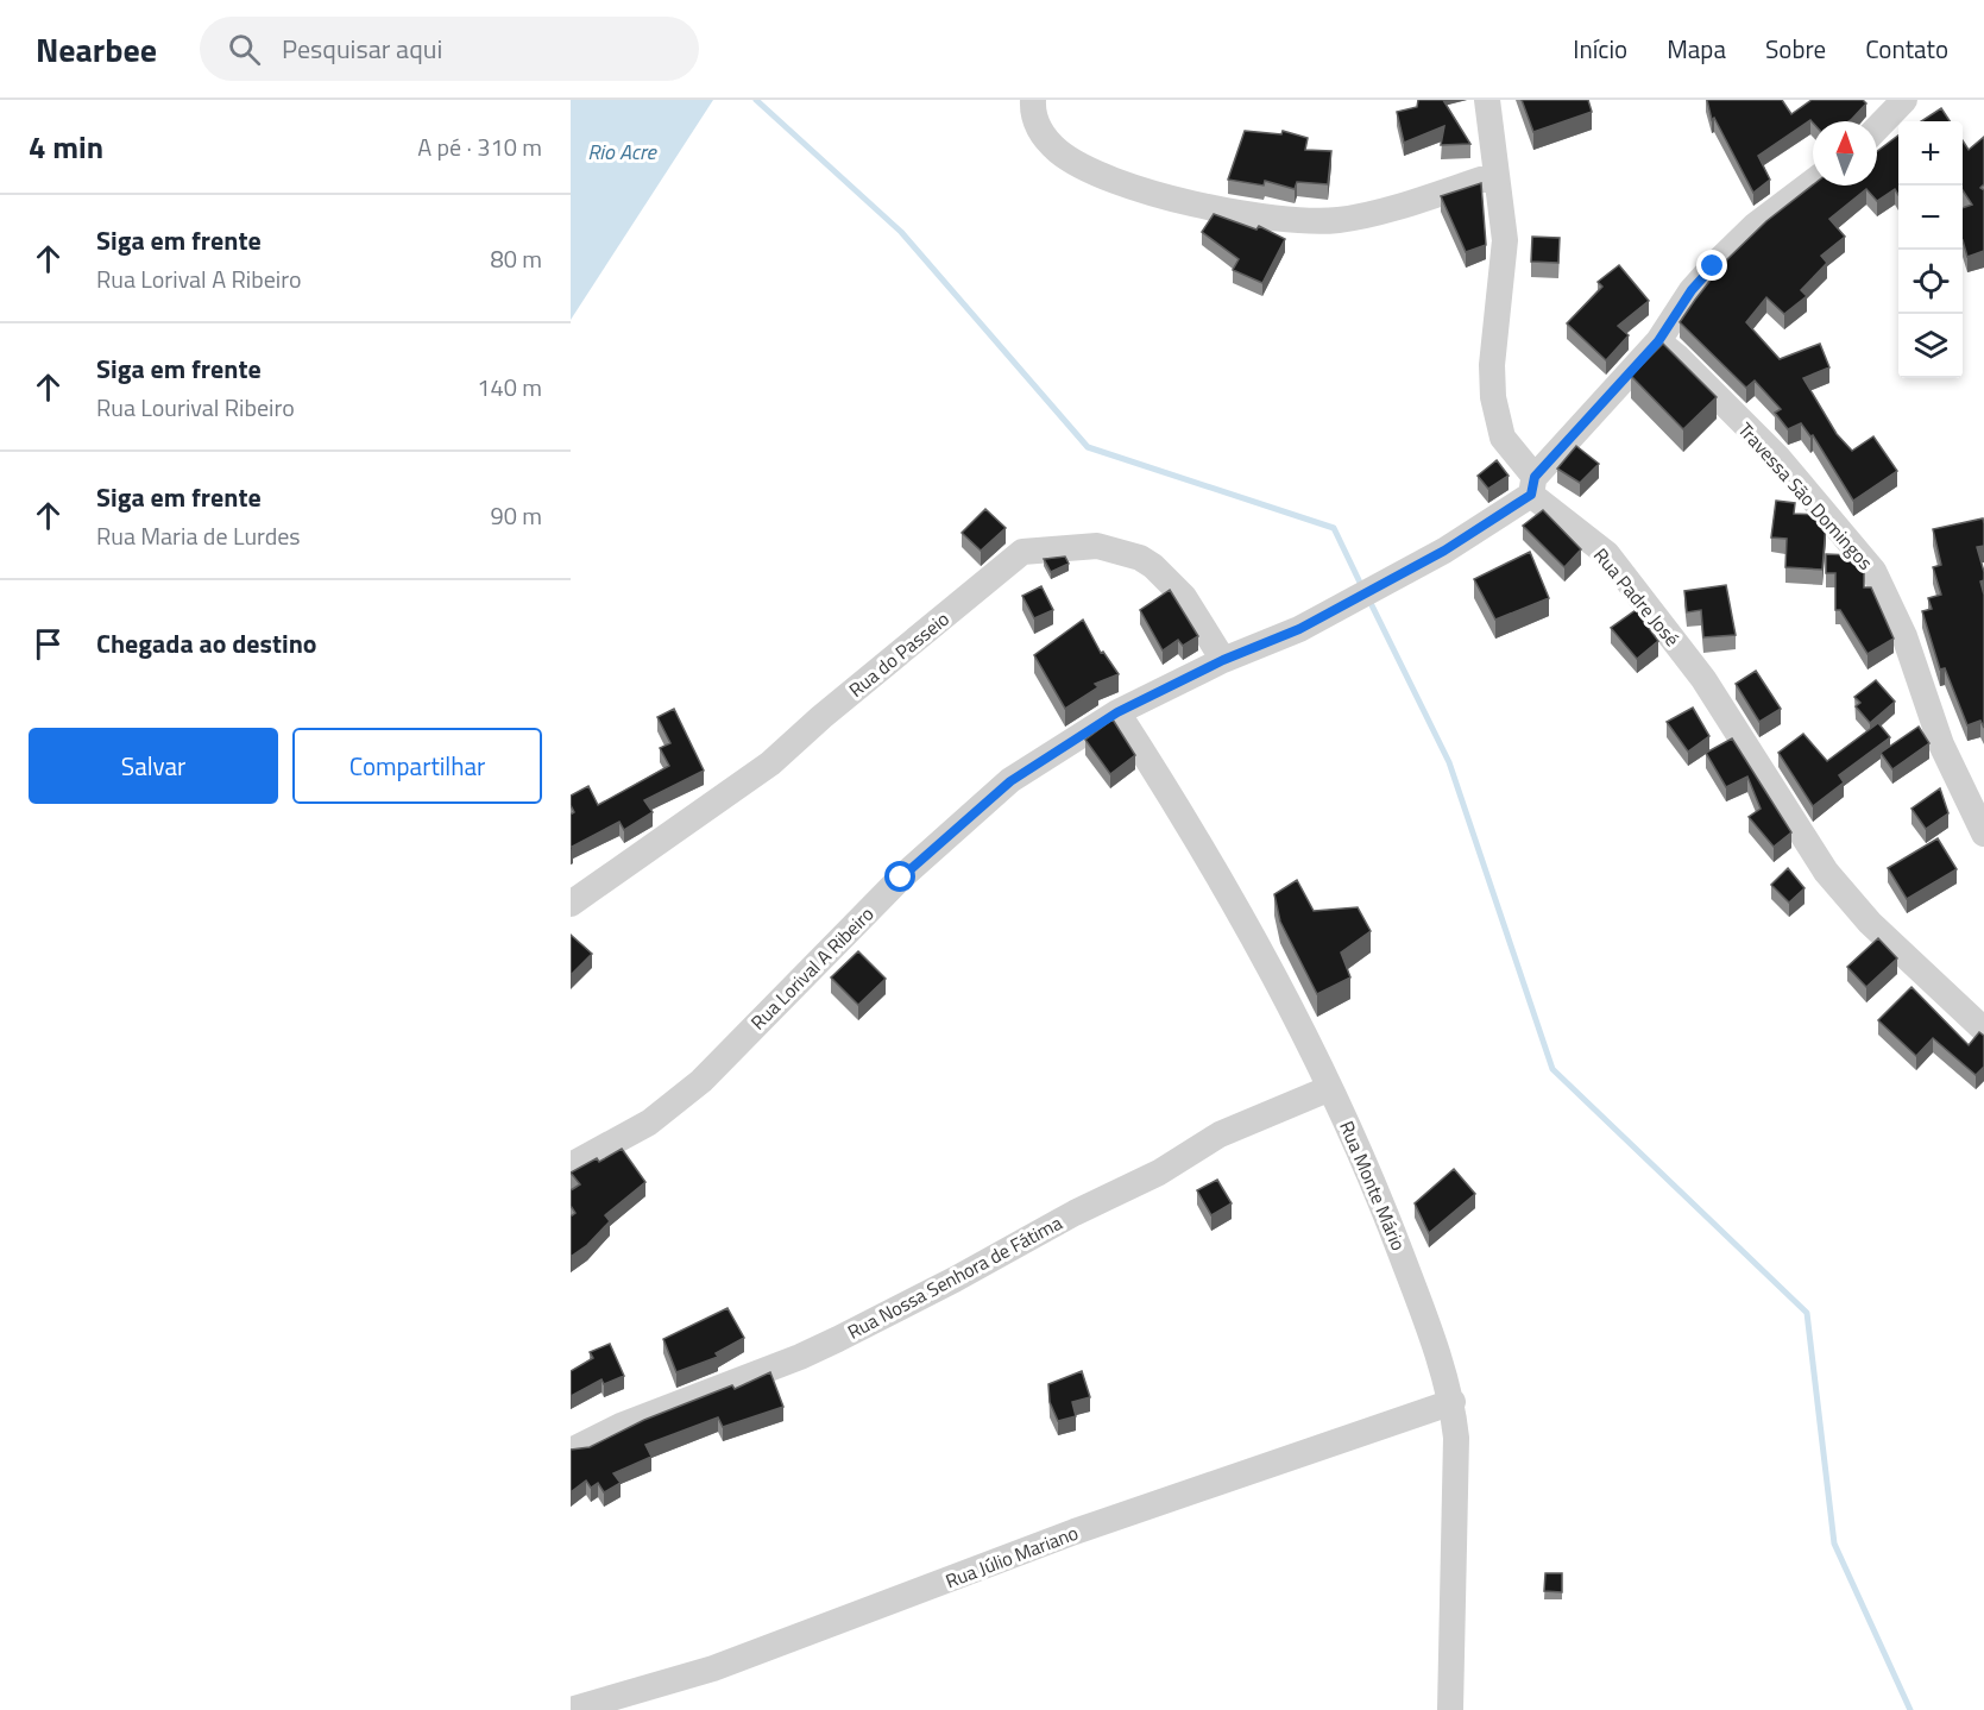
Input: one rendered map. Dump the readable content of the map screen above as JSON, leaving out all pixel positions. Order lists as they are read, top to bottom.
{
  "streets": {
    "street": [
      "Travessa São Domingos",
      "Rua Padre José",
      "Rua do Passeio",
      "Rua Lorival A Ribeiro",
      "Rua Monte Mário",
      "Rua Nossa Senhora de Fátima",
      "Rua Júlio Mariano"
    ]
  },
  "crossings": [
    ["Travessa São Domingos", "Rua Lorival A Ribeiro"],
    ["Rua Padre José", "Rua Lorival A Ribeiro"],
    ["Rua do Passeio", "Rua Lorival A Ribeiro"],
    ["Rua Lorival A Ribeiro", "Rua Monte Mário"],
    ["Rua Monte Mário", "Rua Nossa Senhora de Fátima"],
    ["Rua Monte Mário", "Rua Júlio Mariano"]
  ],
  "water": ["Rio Acre"],
  "north": "top",
  "page": {
    "header": "Nearbee",
    "search": "Pesquisar aqui",
    "nav": [
      "Início",
      "Mapa",
      "Sobre",
      "Contato"
    ],
    "heading": ["4 min", "A pé · 310 m"],
    "map_buttons": ["+", "−"],
    "list": [
      ["Siga em frente", "Rua Lorival A Ribeiro", "80 m"],
      ["Siga em frente", "Rua Lourival Ribeiro", "140 m"],
      ["Siga em frente", "Rua Maria de Lurdes", "90 m"],
      "Chegada ao destino"
    ],
    "buttons": ["Salvar", "Compartilhar"]
  }
}
